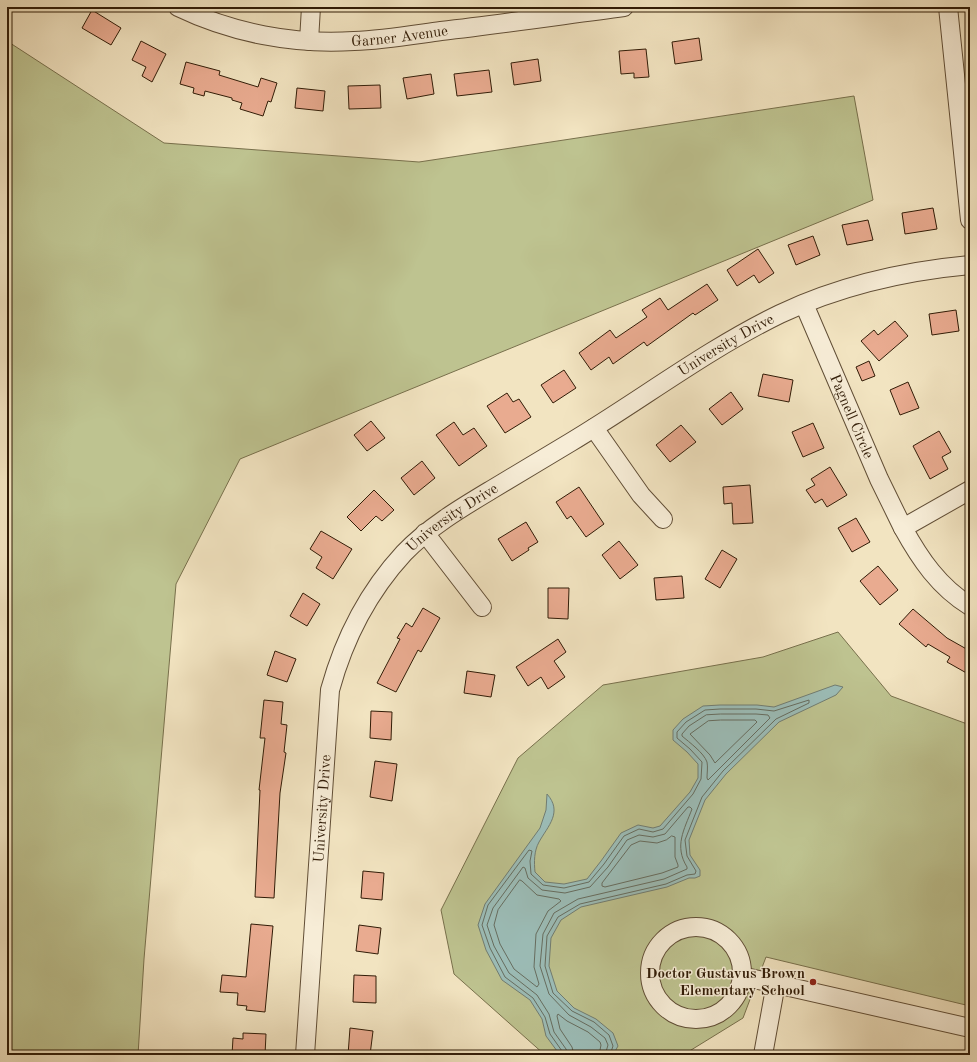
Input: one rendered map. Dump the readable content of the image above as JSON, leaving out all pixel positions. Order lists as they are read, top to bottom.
{
  "streets": {
    "street": ["Garner Avenue", "University Drive", "Pagnell Circle"]
  },
  "crossings": [
    ["University Drive", "Pagnell Circle"]
  ],
  "places": ["Doctor Gustavus Brown Elementary School"]
}
